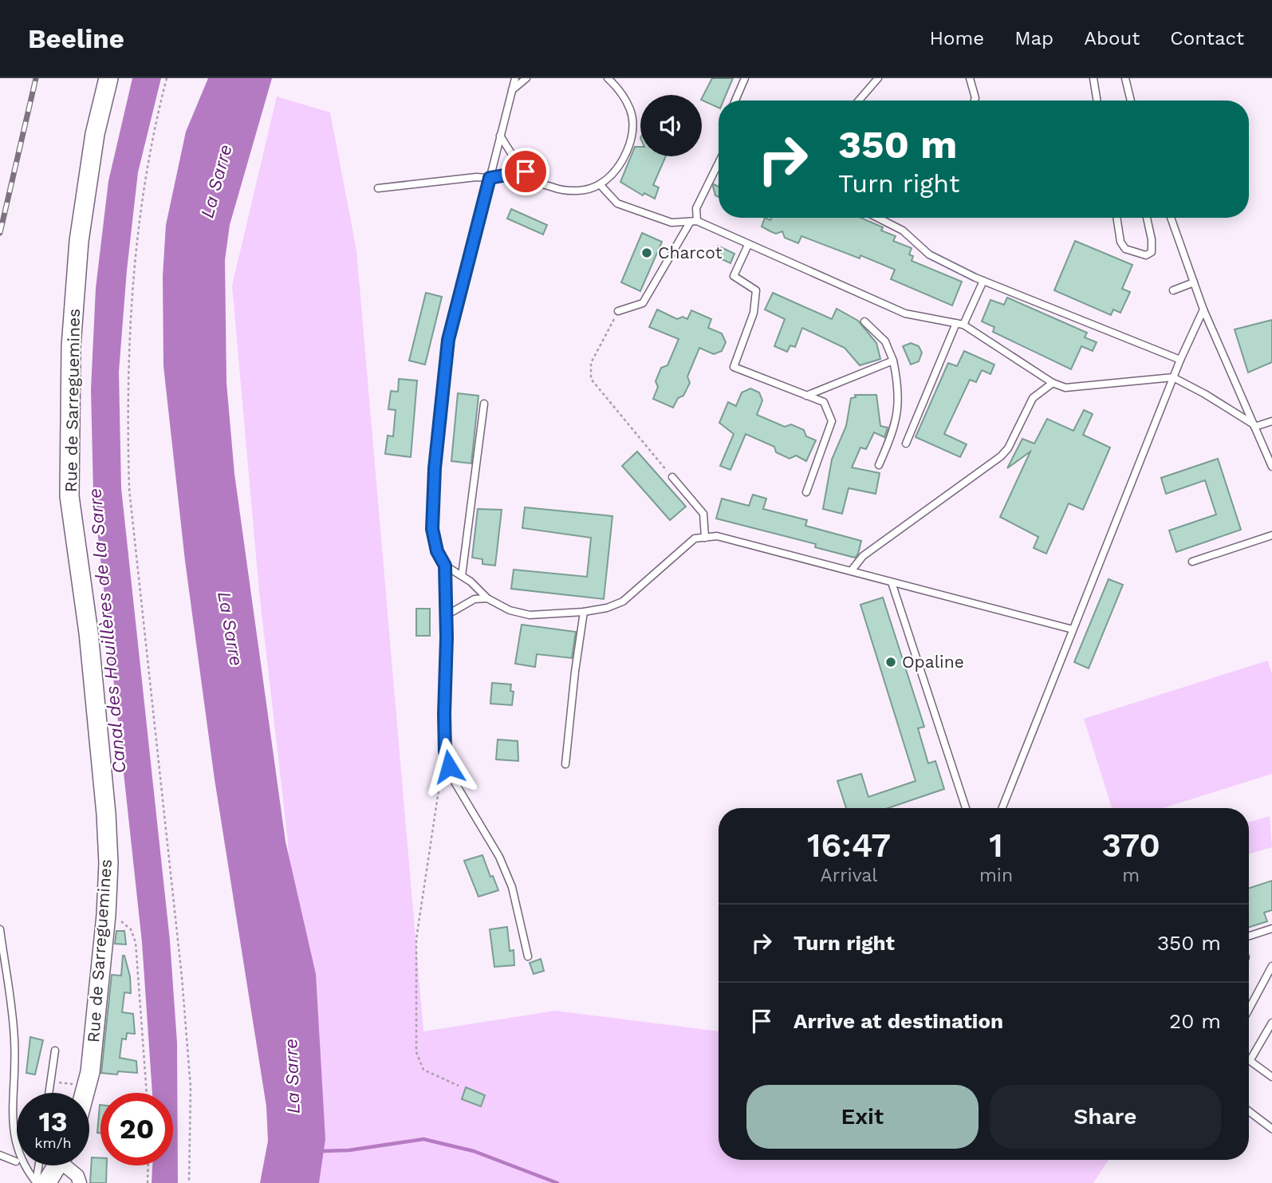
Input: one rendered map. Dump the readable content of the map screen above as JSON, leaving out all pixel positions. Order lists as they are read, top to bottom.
{
  "streets": {
    "street": ["Rue de Sarreguemines"]
  },
  "water": ["La Sarre", "Canal des Houillères de la Sarre"],
  "places": ["Charcot", "Opaline"],
  "page": {
    "header": "Beeline",
    "nav": [
      "Home",
      "Map",
      "About",
      "Contact"
    ],
    "turn": ["350 m", "Turn right"],
    "eta": [
      "16:47",
      "Arrival",
      "1",
      "min",
      "370",
      "m"
    ],
    "list": [
      {
        "name": "Turn right",
        "value": "350 m"
      },
      {
        "name": "Arrive at destination",
        "value": "20 m"
      }
    ],
    "buttons": ["Exit", "Share"],
    "speed": "13 km/h",
    "limit": "20"
  }
}
